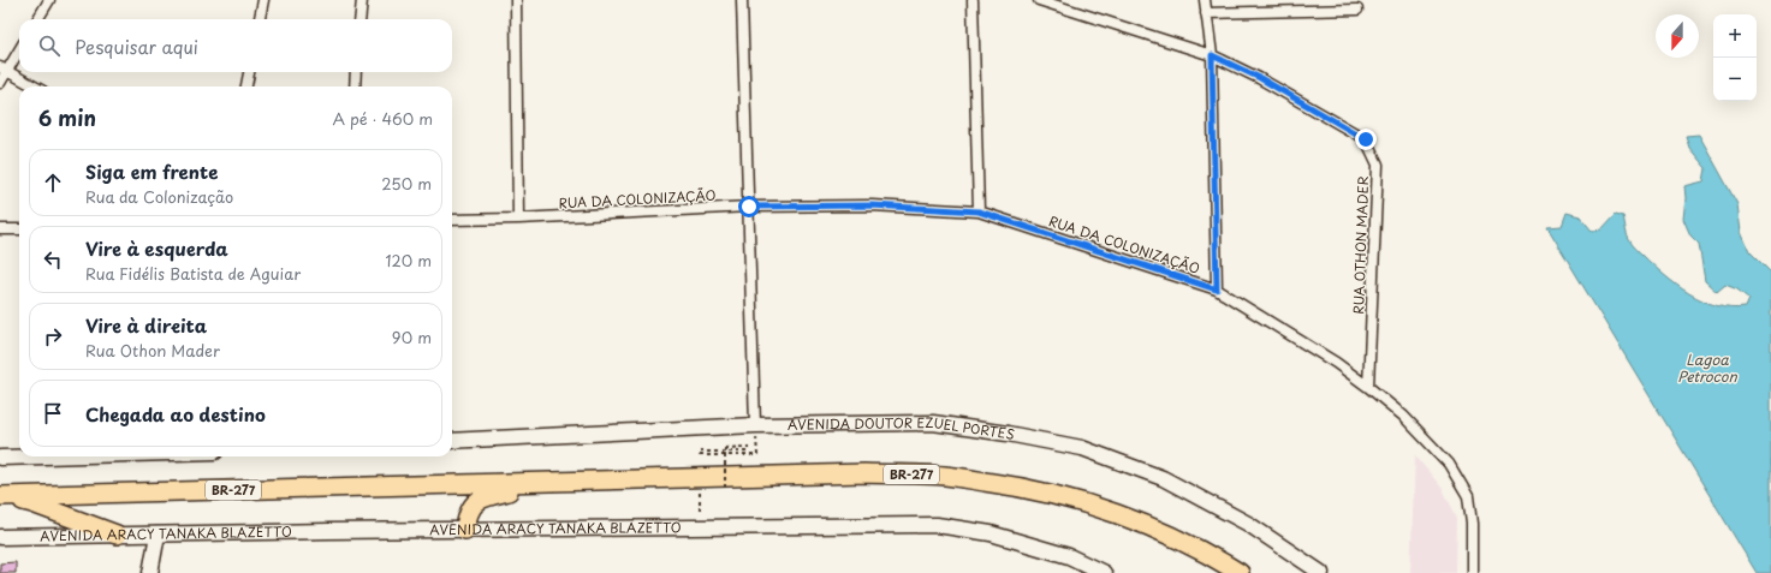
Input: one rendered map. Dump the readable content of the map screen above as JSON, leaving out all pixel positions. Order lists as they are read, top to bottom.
{
  "streets": {
    "highway": ["BR-277"],
    "main road": ["AVENIDA DOUTOR EZUEL PORTES", "AVENIDA ARACY TANAKA BLAZETTO"],
    "street": ["RUA DA COLONIZAÇÃO", "RUA OTHON MADER"]
  },
  "crossings": [
    ["RUA DA COLONIZAÇÃO", "RUA OTHON MADER"]
  ],
  "water": ["Lagoa Petrocon"],
  "north": "bottom",
  "page": {
    "map_buttons": ["+", "−"],
    "search": "Pesquisar aqui",
    "heading": ["6 min", "A pé · 460 m"],
    "list": [
      ["Siga em frente", "Rua da Colonização", "250 m"],
      ["Vire à esquerda", "Rua Fidélis Batista de Aguiar", "120 m"],
      ["Vire à direita", "Rua Othon Mader", "90 m"],
      "Chegada ao destino"
    ]
  }
}
